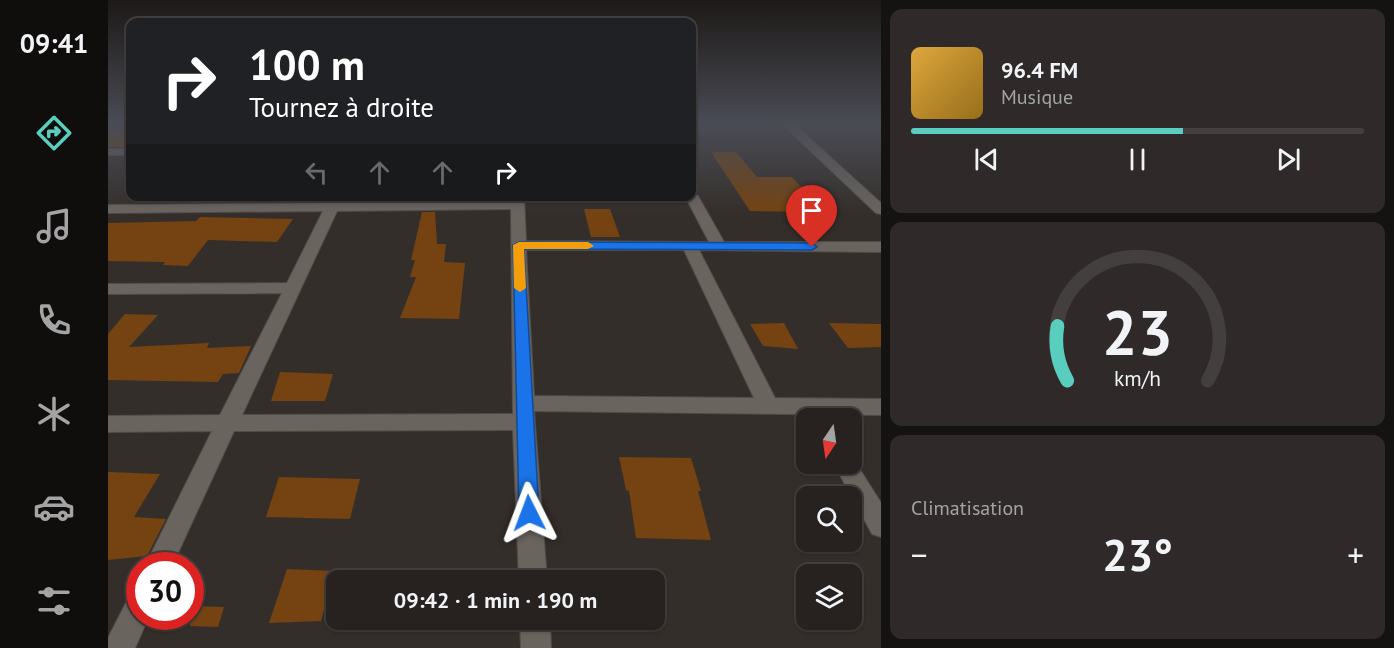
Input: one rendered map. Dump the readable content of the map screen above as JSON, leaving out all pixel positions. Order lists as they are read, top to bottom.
{
  "north": "bottom",
  "page": {
    "tabs": "09:41",
    "turn": ["100 m", "Tournez à droite"],
    "song": ["96.4 FM", "Musique"],
    "tile": "Climatisation",
    "heat": ["−", "23°", "+"],
    "limit": "30",
    "trip": "09:42 · 1 min · 190 m",
    "gauge": ["23", "km/h"]
  }
}
